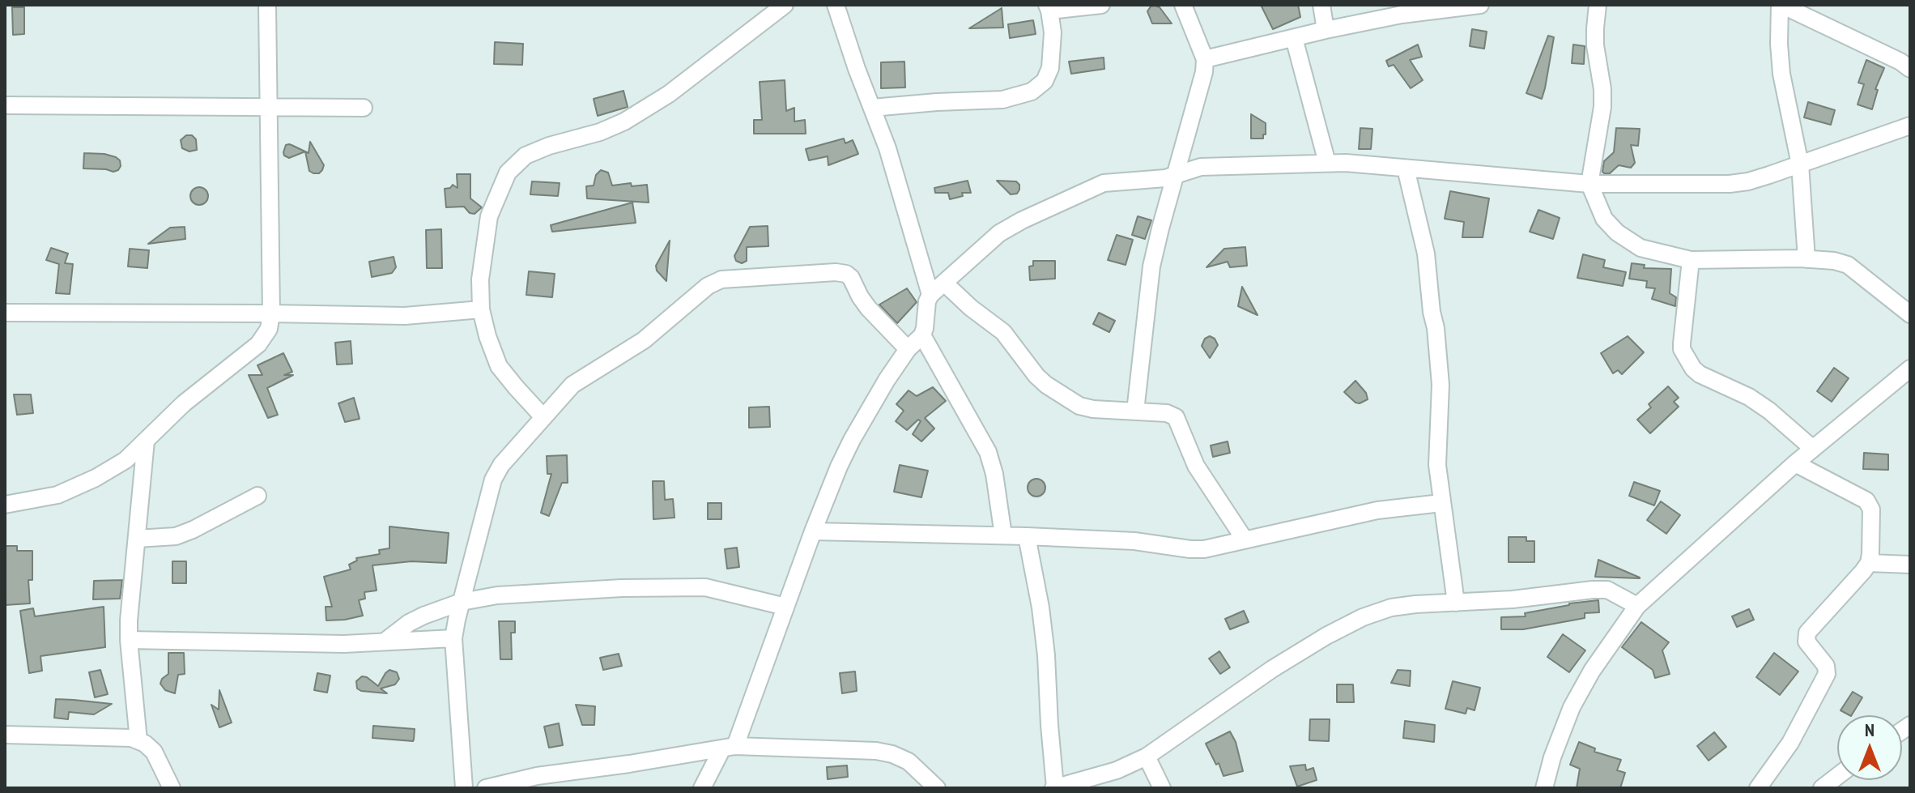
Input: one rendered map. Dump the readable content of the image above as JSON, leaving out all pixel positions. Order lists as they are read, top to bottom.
{
  "north": "top"
}
